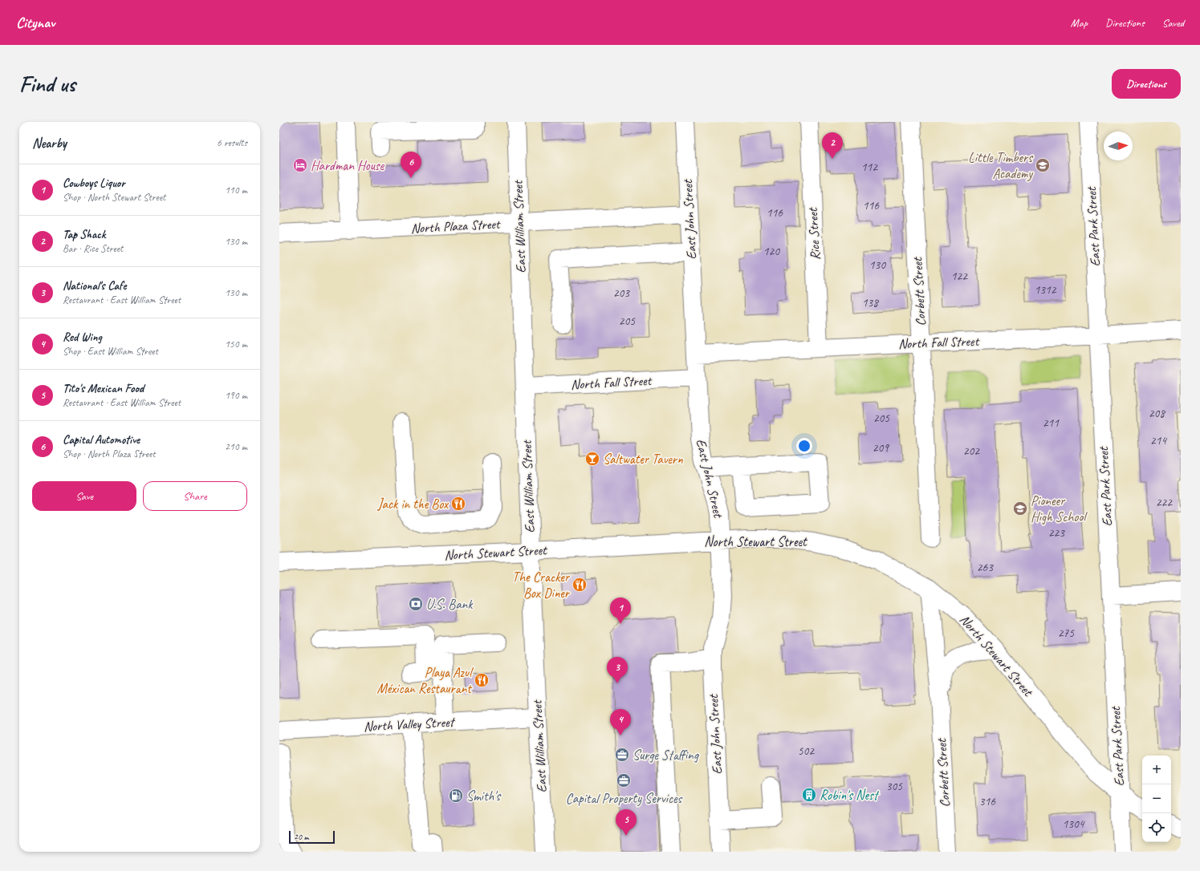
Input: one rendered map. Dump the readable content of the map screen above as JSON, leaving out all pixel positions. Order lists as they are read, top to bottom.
{
  "streets": {
    "street": [
      "East John Street",
      "North Plaza Street",
      "East William Street",
      "East Park Street",
      "Rice Street",
      "Corbett Street",
      "North Fall Street",
      "North Stewart Street",
      "North Valley Street"
    ]
  },
  "crossings": [
    ["East John Street", "North Plaza Street"],
    ["East John Street", "North Fall Street"],
    ["East John Street", "North Stewart Street"],
    ["North Plaza Street", "East William Street"],
    ["East William Street", "North Fall Street"],
    ["East William Street", "North Stewart Street"],
    ["East William Street", "North Valley Street"],
    ["East Park Street", "North Fall Street"],
    ["East Park Street", "North Stewart Street"],
    ["Rice Street", "North Fall Street"],
    ["Corbett Street", "North Fall Street"],
    ["Corbett Street", "North Stewart Street"]
  ],
  "places": {
    "hotel": ["Hardman House"],
    "school or university": ["Little Timbers Academy", "Pioneer High School"],
    "bar": ["Saltwater Tavern"],
    "restaurant": ["Jack in the Box", "The Cracker Box Diner", "Playa Azul Méxican Restaurant"],
    "bank": ["U.S. Bank"],
    "office": ["Surge Staffing", "Capital Property Services"],
    "building": ["Robin's Nest"],
    "fuel station": ["Smith's"]
  },
  "house_numbers": [
    "112",
    "116",
    "116",
    "120",
    "130",
    "122",
    "1312",
    "203",
    "138",
    "205",
    "208",
    "205",
    "211",
    "214",
    "209",
    "202",
    "222",
    "223",
    "263",
    "275",
    "502",
    "305",
    "316",
    "1304"
  ],
  "scale_bar": "20 m",
  "north": "right",
  "page": {
    "header": "Citynav",
    "nav": ["Map", "Directions", "Saved"],
    "buttons": [
      "Directions",
      ["Save", "Share"]
    ],
    "title": "Find us",
    "heading": ["Nearby", "6 results"],
    "pins": [
      "2",
      "6",
      "1",
      "3",
      "4",
      "5"
    ],
    "list": [
      {
        "mark": "1",
        "name": "Cowboys Liquor",
        "note": "Shop · North Stewart Street",
        "value": "110 m"
      },
      {
        "mark": "2",
        "name": "Tap Shack",
        "note": "Bar · Rice Street",
        "value": "130 m"
      },
      {
        "mark": "3",
        "name": "National's Cafe",
        "note": "Restaurant · East William Street",
        "value": "130 m"
      },
      {
        "mark": "4",
        "name": "Red Wing",
        "note": "Shop · East William Street",
        "value": "150 m"
      },
      {
        "mark": "5",
        "name": "Tito's Mexican Food",
        "note": "Restaurant · East William Street",
        "value": "190 m"
      },
      {
        "mark": "6",
        "name": "Capital Automotive",
        "note": "Shop · North Plaza Street",
        "value": "210 m"
      }
    ],
    "map_buttons": ["+", "−"],
    "scale": "20 m"
  }
}
